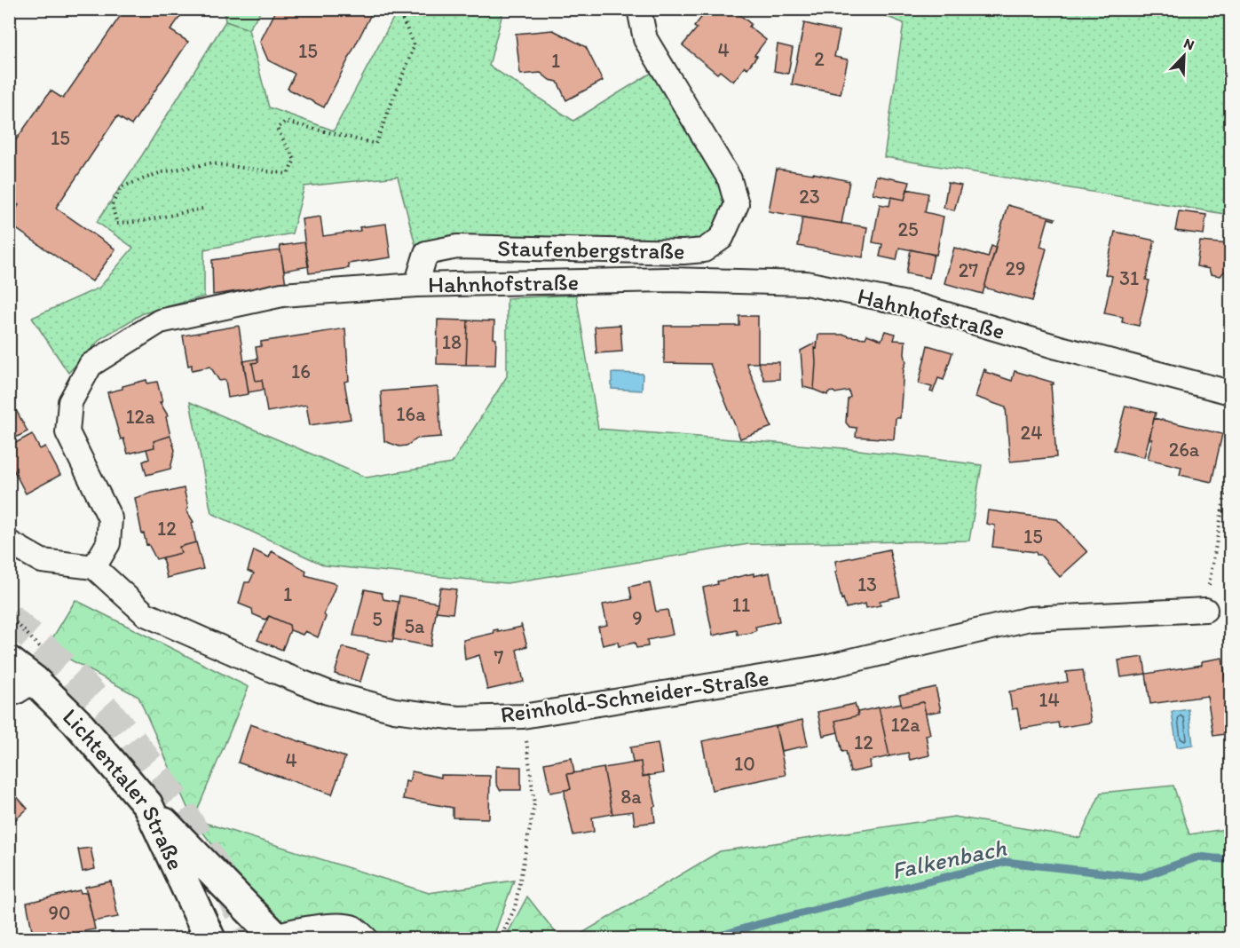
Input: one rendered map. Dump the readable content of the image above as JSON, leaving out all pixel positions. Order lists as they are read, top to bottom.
{
  "streets": {
    "main road": ["Lichtentaler Straße"],
    "street": ["Staufenbergstraße", "Hahnhofstraße", "Reinhold-Schneider-Straße"]
  },
  "crossings": [
    ["Staufenbergstraße", "Hahnhofstraße"],
    ["Hahnhofstraße", "Reinhold-Schneider-Straße"]
  ],
  "water": ["Falkenbach"],
  "house_numbers": [
    "4",
    "15",
    "2",
    "1",
    "15",
    "23",
    "25",
    "29",
    "27",
    "31",
    "18",
    "16",
    "16a",
    "12a",
    "24",
    "26a",
    "12",
    "15",
    "13",
    "1",
    "11",
    "9",
    "5",
    "5a",
    "7",
    "14",
    "12a",
    "12",
    "4",
    "10",
    "8a",
    "90"
  ],
  "north": "top right"
}
